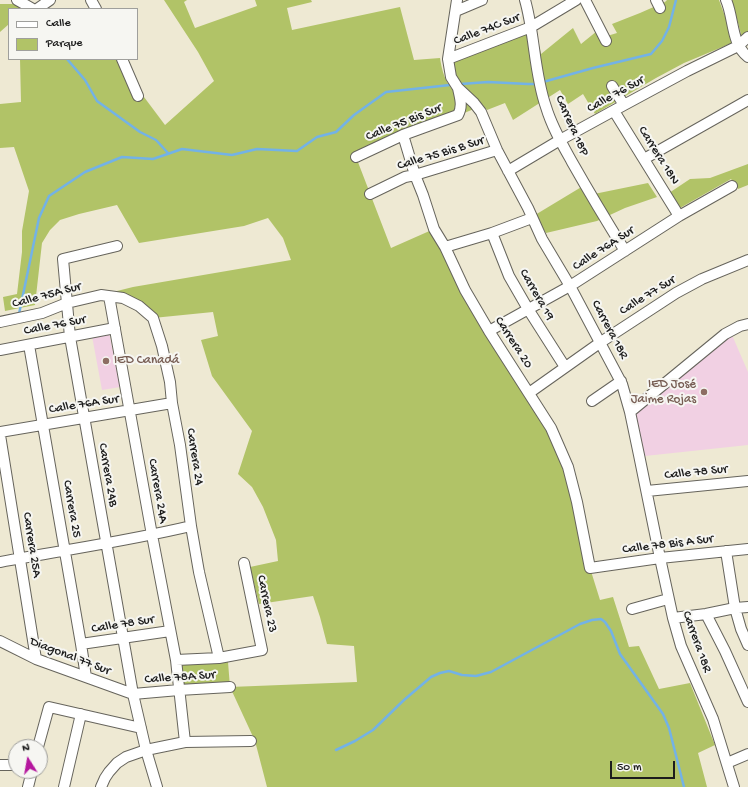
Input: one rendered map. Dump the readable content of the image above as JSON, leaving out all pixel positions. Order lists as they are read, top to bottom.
{
  "streets": {
    "street": [
      "Calle 74C Sur",
      "Calle 76 Sur",
      "Calle 75 Bis Sur",
      "Carrera 18P",
      "Calle 75 Bis B Sur",
      "Carrera 18N",
      "Calle 76A Sur",
      "Carrera 19",
      "Calle 75A Sur",
      "Calle 77 Sur",
      "Carrera 18R",
      "Carrera 20",
      "Carrera 24",
      "Calle 78 Sur",
      "Carrera 24B",
      "Carrera 24A",
      "Carrera 25",
      "Carrera 25A",
      "Calle 78 Bis A Sur",
      "Carrera 23",
      "Diagonal 77 Sur",
      "Calle 78A Sur"
    ]
  },
  "crossings": [
    ["Calle 74C Sur", "Carrera 18P"],
    ["Calle 74C Sur", "Carrera 18R"],
    ["Calle 76 Sur", "Carrera 18P"],
    ["Calle 76 Sur", "Carrera 18N"],
    ["Calle 76 Sur", "Carrera 18R"],
    ["Calle 76 Sur", "Carrera 24B"],
    ["Calle 76 Sur", "Carrera 24A"],
    ["Calle 76 Sur", "Carrera 25"],
    ["Calle 75 Bis Sur", "Carrera 18R"],
    ["Calle 75 Bis Sur", "Carrera 20"],
    ["Carrera 18P", "Calle 76A Sur"],
    ["Calle 75 Bis B Sur", "Carrera 18R"],
    ["Calle 75 Bis B Sur", "Carrera 20"],
    ["Carrera 18N", "Calle 76A Sur"],
    ["Calle 76A Sur", "Carrera 19"],
    ["Calle 76A Sur", "Carrera 18R"],
    ["Calle 76A Sur", "Carrera 20"],
    ["Calle 76A Sur", "Carrera 24"],
    ["Calle 76A Sur", "Carrera 24B"],
    ["Calle 76A Sur", "Carrera 24A"],
    ["Calle 76A Sur", "Carrera 25"],
    ["Carrera 19", "Calle 77 Sur"],
    ["Calle 75A Sur", "Carrera 24"],
    ["Calle 75A Sur", "Carrera 24B"],
    ["Calle 75A Sur", "Carrera 24A"],
    ["Calle 77 Sur", "Carrera 18R"],
    ["Calle 77 Sur", "Carrera 20"],
    ["Carrera 18R", "Calle 78 Sur"],
    ["Carrera 18R", "Calle 78 Bis A Sur"],
    ["Carrera 20", "Calle 78 Bis A Sur"],
    ["Carrera 24", "Carrera 24A"],
    ["Carrera 24", "Calle 78A Sur"],
    ["Calle 78 Sur", "Carrera 24B"],
    ["Calle 78 Sur", "Carrera 24A"],
    ["Calle 78 Sur", "Carrera 25"],
    ["Carrera 24B", "Diagonal 77 Sur"],
    ["Carrera 24B", "Calle 78A Sur"],
    ["Carrera 24A", "Calle 78A Sur"],
    ["Carrera 25", "Diagonal 77 Sur"],
    ["Carrera 25A", "Diagonal 77 Sur"],
    ["Carrera 23", "Calle 78A Sur"],
    ["Diagonal 77 Sur", "Calle 78A Sur"]
  ],
  "places": ["IED Canadá", "IED José Jaime Rojas"],
  "legend": ["Calle", "Parque"],
  "scale_bar": "50 m",
  "north": "top"
}
